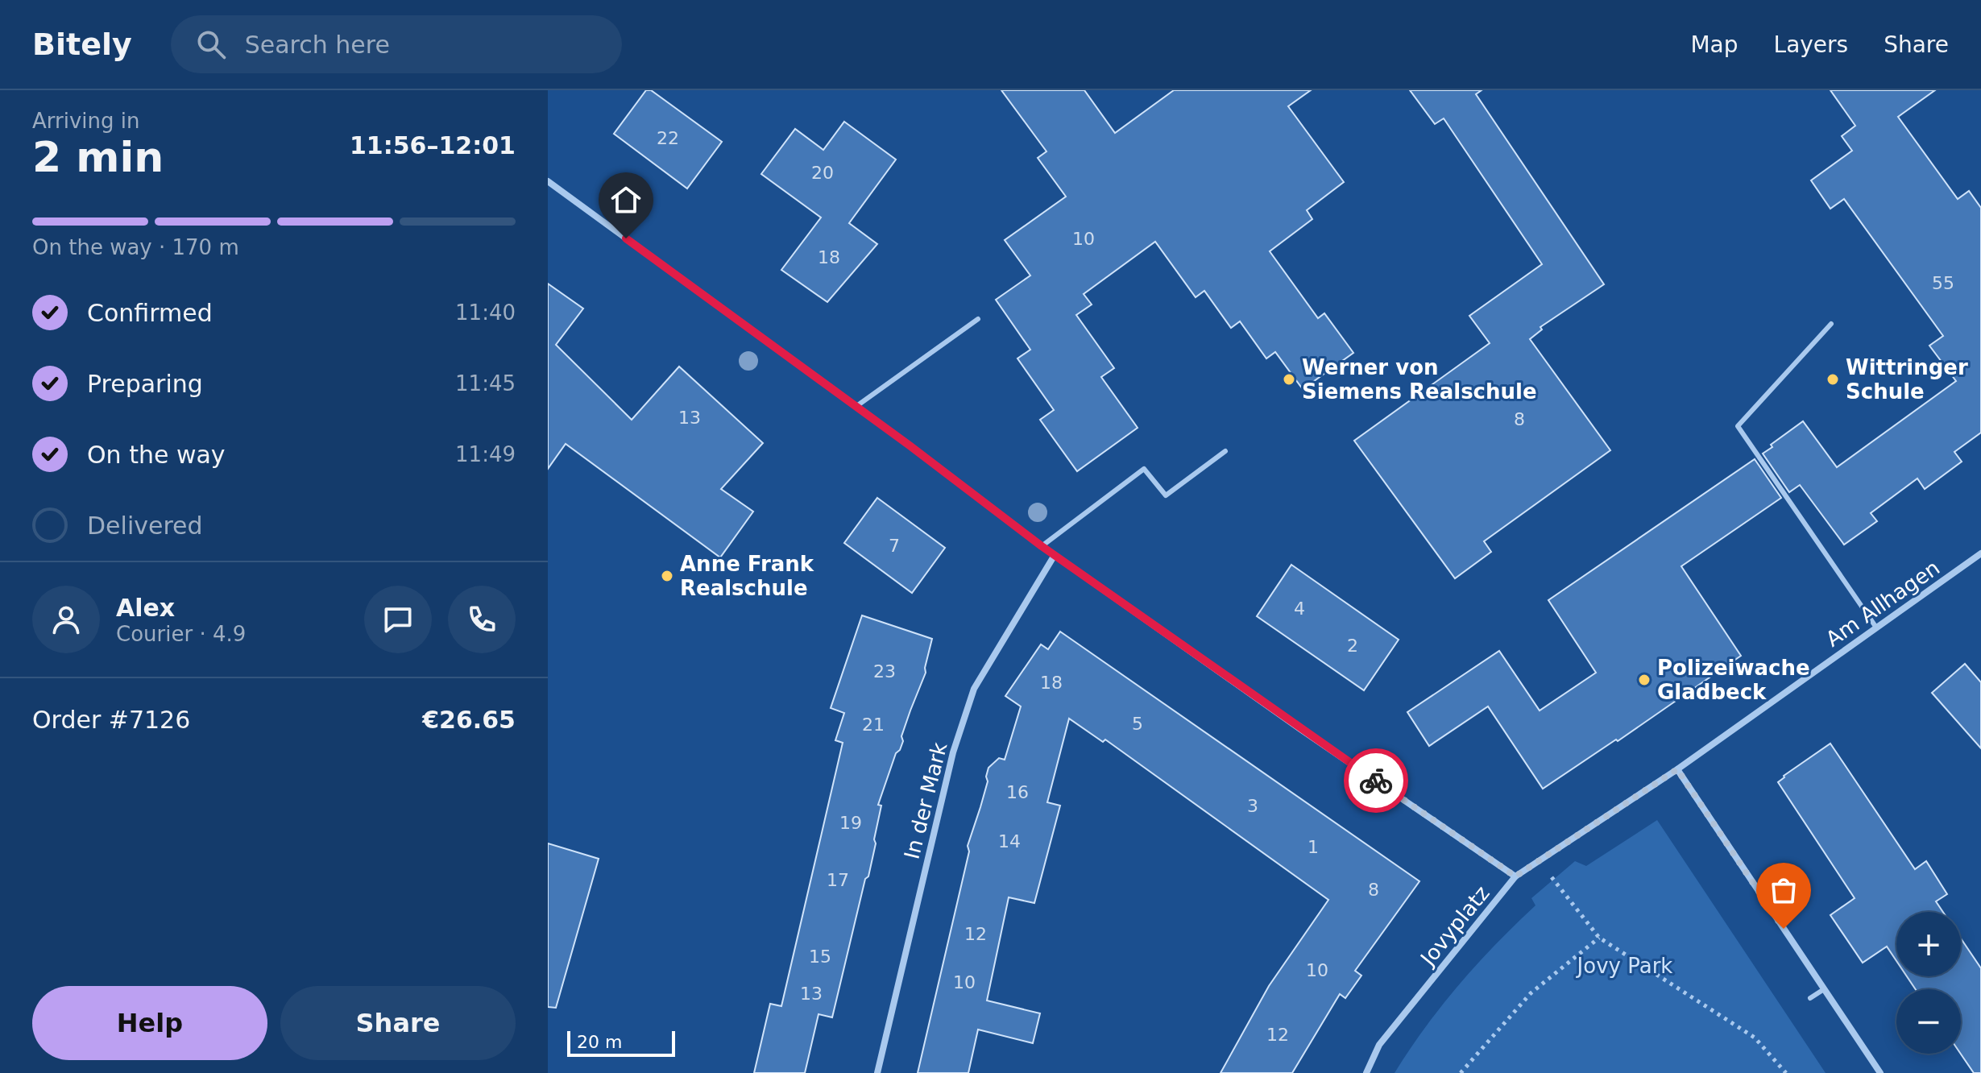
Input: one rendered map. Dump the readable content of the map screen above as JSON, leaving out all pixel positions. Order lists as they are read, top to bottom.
{
  "streets": {
    "street": ["Am Allhagen", "In der Mark", "Jovyplatz"]
  },
  "crossings": [
    ["Am Allhagen", "Jovyplatz"]
  ],
  "parks": ["Jovy Park"],
  "places": [
    "Werner von Siemens Realschule",
    "Wittringer Schule",
    "Anne Frank Realschule",
    "Polizeiwache Gladbeck"
  ],
  "house_numbers": [
    "22",
    "20",
    "10",
    "18",
    "55",
    "13",
    "8",
    "7",
    "4",
    "2",
    "23",
    "18",
    "5",
    "21",
    "16",
    "3",
    "19",
    "14",
    "1",
    "17",
    "8",
    "12",
    "15",
    "10",
    "10",
    "13",
    "12"
  ],
  "scale_bar": "20 m",
  "page": {
    "header": "Bitely",
    "search": "Search here",
    "nav": ["Map", "Layers", "Share"],
    "heading": ["2 min", "Arriving in", "11:56–12:01"],
    "panel": [
      "Alex",
      "Courier · 4.9",
      "Order #7126",
      "€26.65"
    ],
    "bar": "On the way · 170 m",
    "list": [
      ["Confirmed", "11:40"],
      ["Preparing", "11:45"],
      ["On the way", "11:49"],
      "Delivered"
    ],
    "map_buttons": ["+", "−"],
    "buttons": ["Help", "Share"],
    "scale": "20 m"
  }
}
